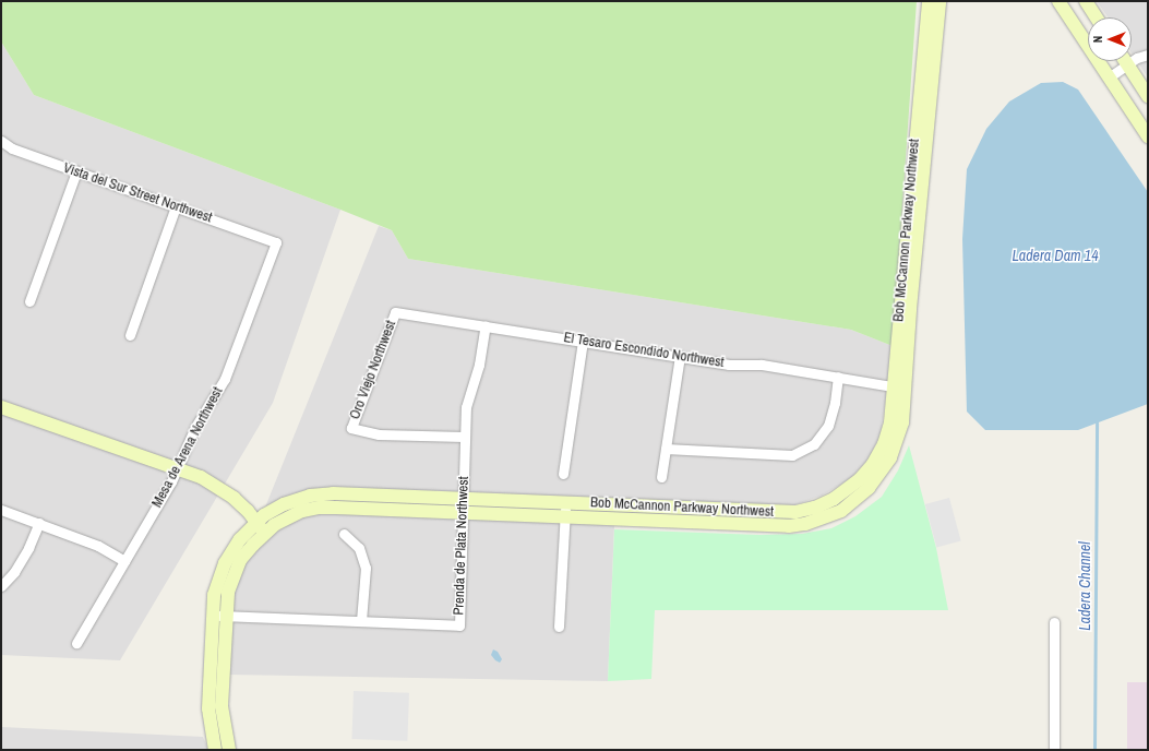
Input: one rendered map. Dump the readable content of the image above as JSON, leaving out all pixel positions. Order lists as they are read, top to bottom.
{
  "streets": {
    "street": [
      "Vista del Sur Street Northwest",
      "Bob McCannon Parkway Northwest",
      "El Tesaro Escondido Northwest",
      "Oro Viejo Northwest",
      "Mesa de Arena Northwest",
      "Prenda de Plata Northwest"
    ]
  },
  "crossings": [
    ["Vista del Sur Street Northwest", "Mesa de Arena Northwest"],
    ["Bob McCannon Parkway Northwest", "El Tesaro Escondido Northwest"],
    ["Bob McCannon Parkway Northwest", "Prenda de Plata Northwest"],
    ["El Tesaro Escondido Northwest", "Oro Viejo Northwest"],
    ["El Tesaro Escondido Northwest", "Prenda de Plata Northwest"],
    ["Oro Viejo Northwest", "Prenda de Plata Northwest"]
  ],
  "water": ["Ladera Dam 14", "Ladera Channel"],
  "north": "left"
}
